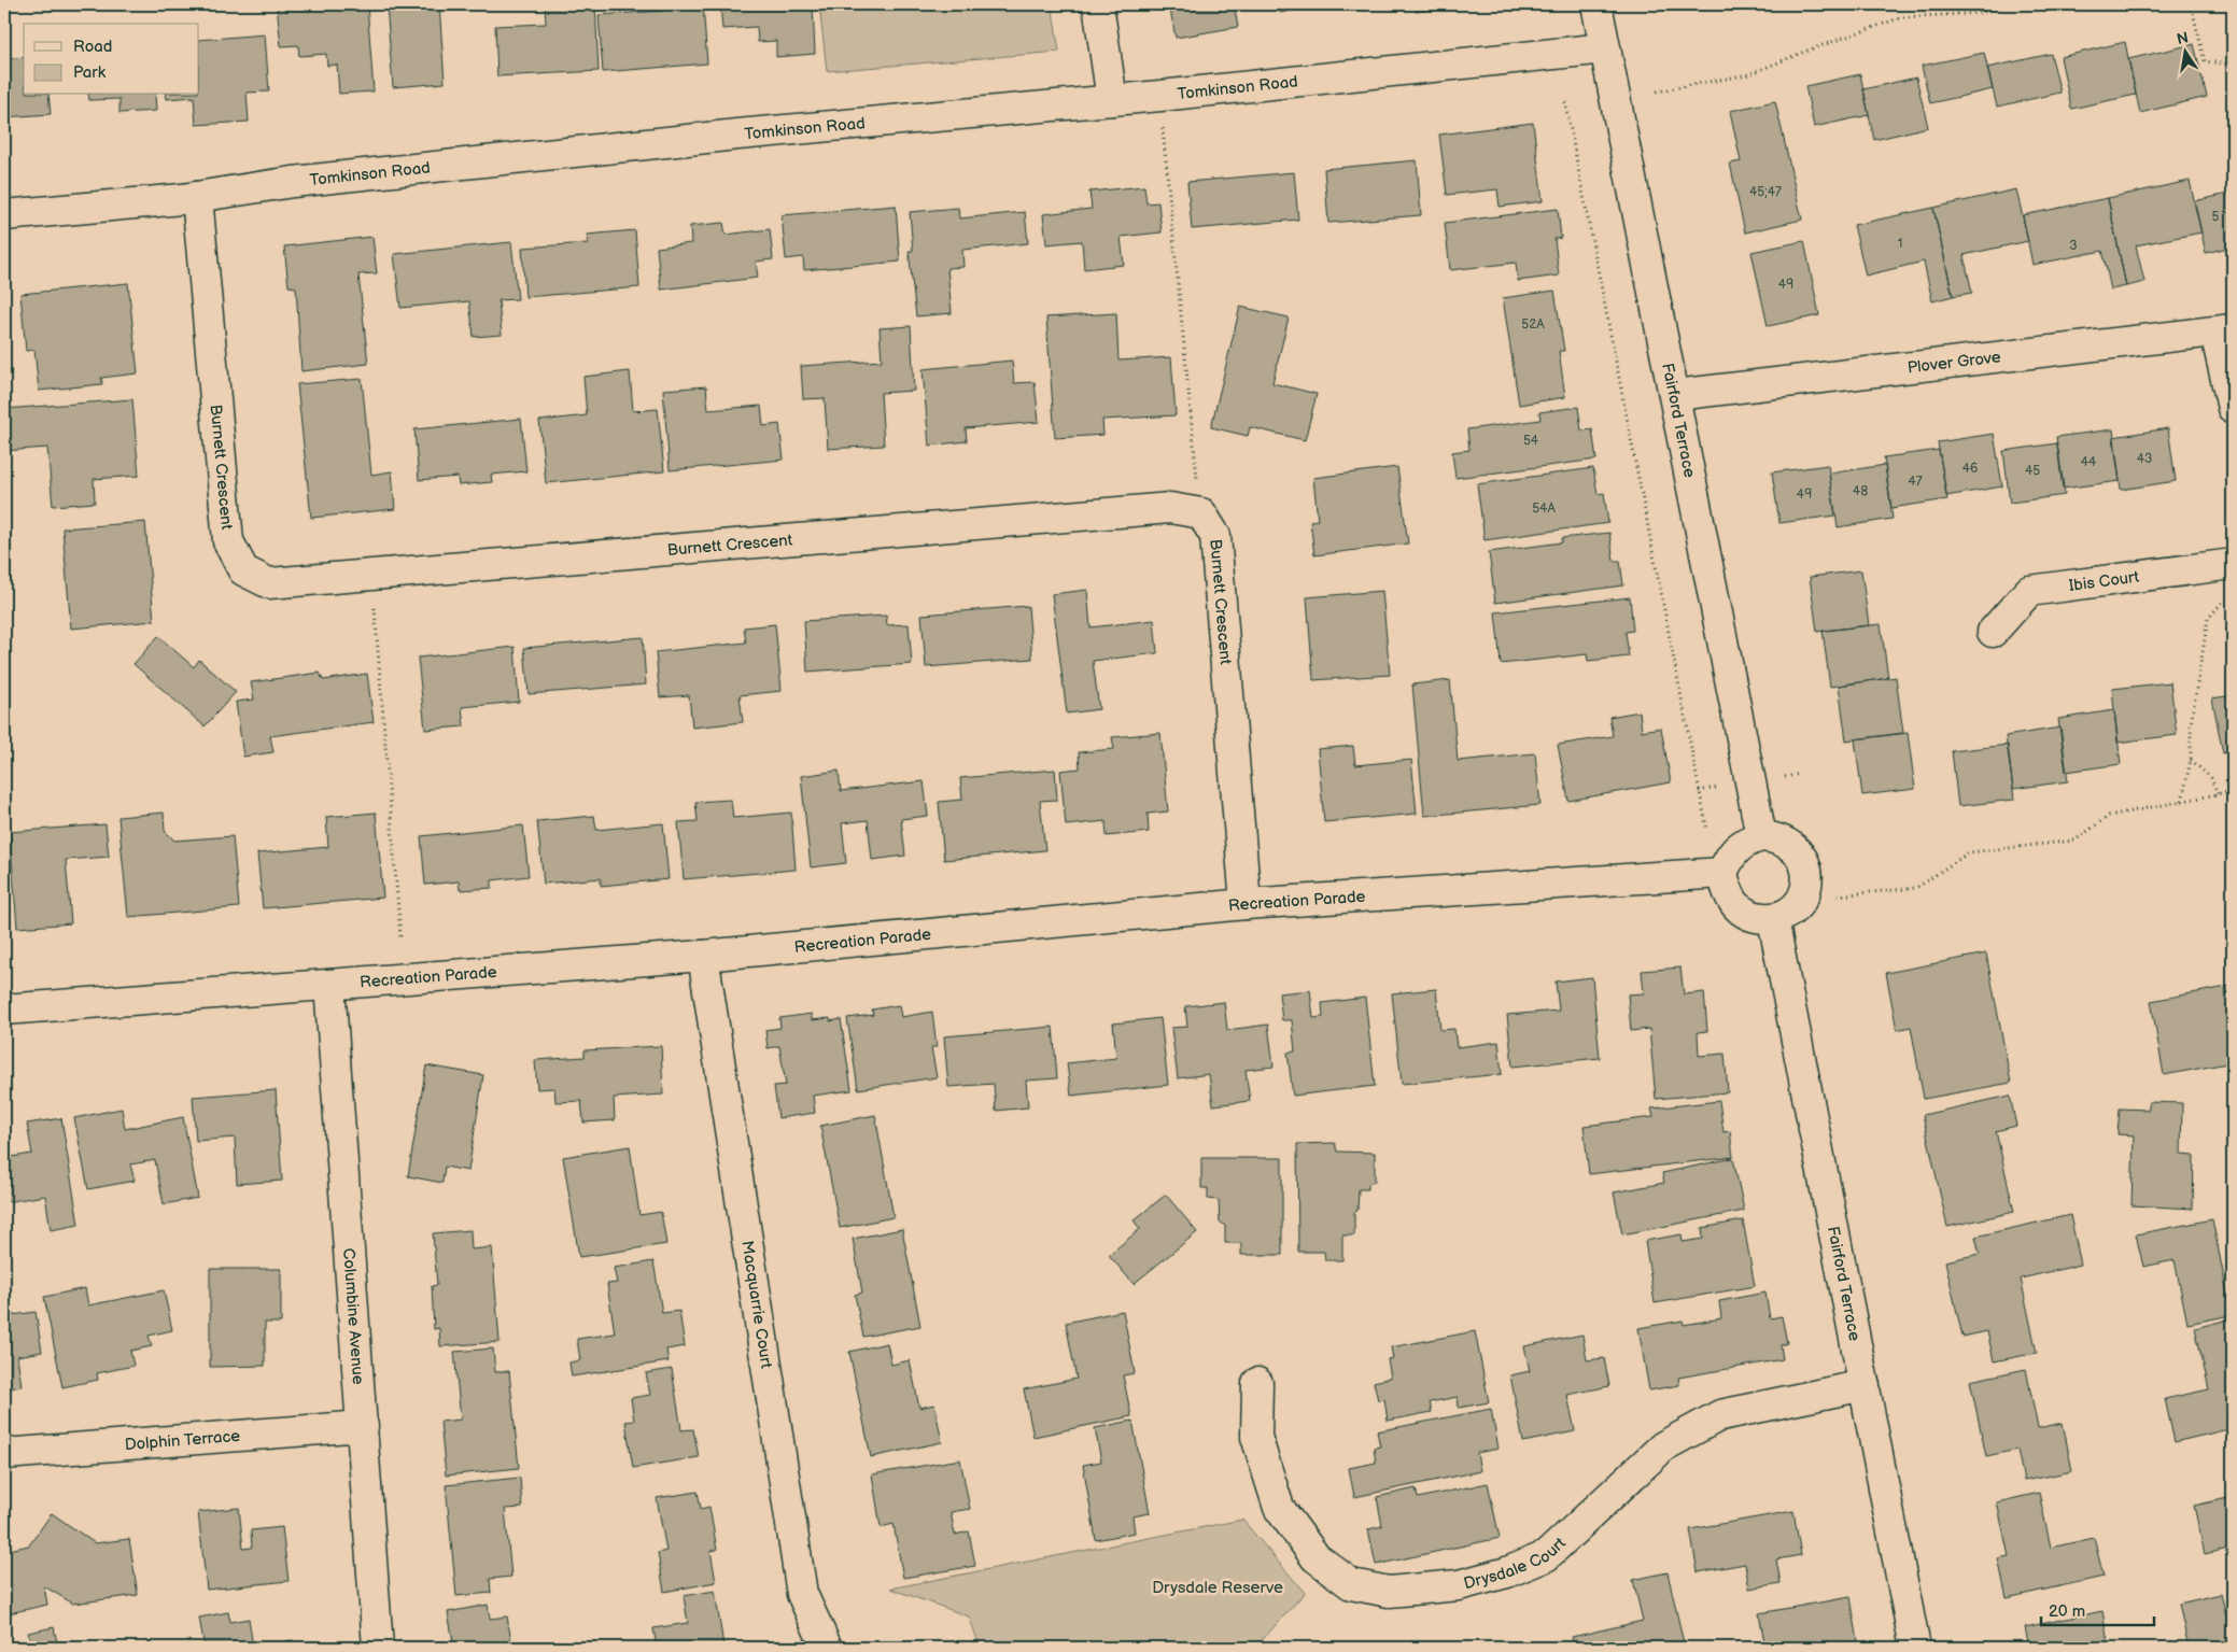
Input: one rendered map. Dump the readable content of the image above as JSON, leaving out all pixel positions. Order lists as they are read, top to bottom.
{
  "streets": {
    "street": [
      "Tomkinson Road",
      "Plover Grove",
      "Fairford Terrace",
      "Burnett Crescent",
      "Ibis Court",
      "Recreation Parade",
      "Macquarrie Court",
      "Columbine Avenue",
      "Dolphin Terrace",
      "Drysdale Court"
    ]
  },
  "crossings": [
    ["Tomkinson Road", "Fairford Terrace"],
    ["Tomkinson Road", "Burnett Crescent"],
    ["Plover Grove", "Fairford Terrace"],
    ["Fairford Terrace", "Recreation Parade"],
    ["Fairford Terrace", "Drysdale Court"],
    ["Burnett Crescent", "Recreation Parade"],
    ["Recreation Parade", "Macquarrie Court"],
    ["Recreation Parade", "Columbine Avenue"],
    ["Columbine Avenue", "Dolphin Terrace"]
  ],
  "parks": ["Drysdale Reserve"],
  "house_numbers": [
    "45;47",
    "5",
    "1",
    "3",
    "49",
    "52A",
    "54",
    "43",
    "44",
    "46",
    "45",
    "47",
    "48",
    "49",
    "54A"
  ],
  "legend": ["Road", "Park"],
  "scale_bar": "20 m",
  "north": "top"
}
